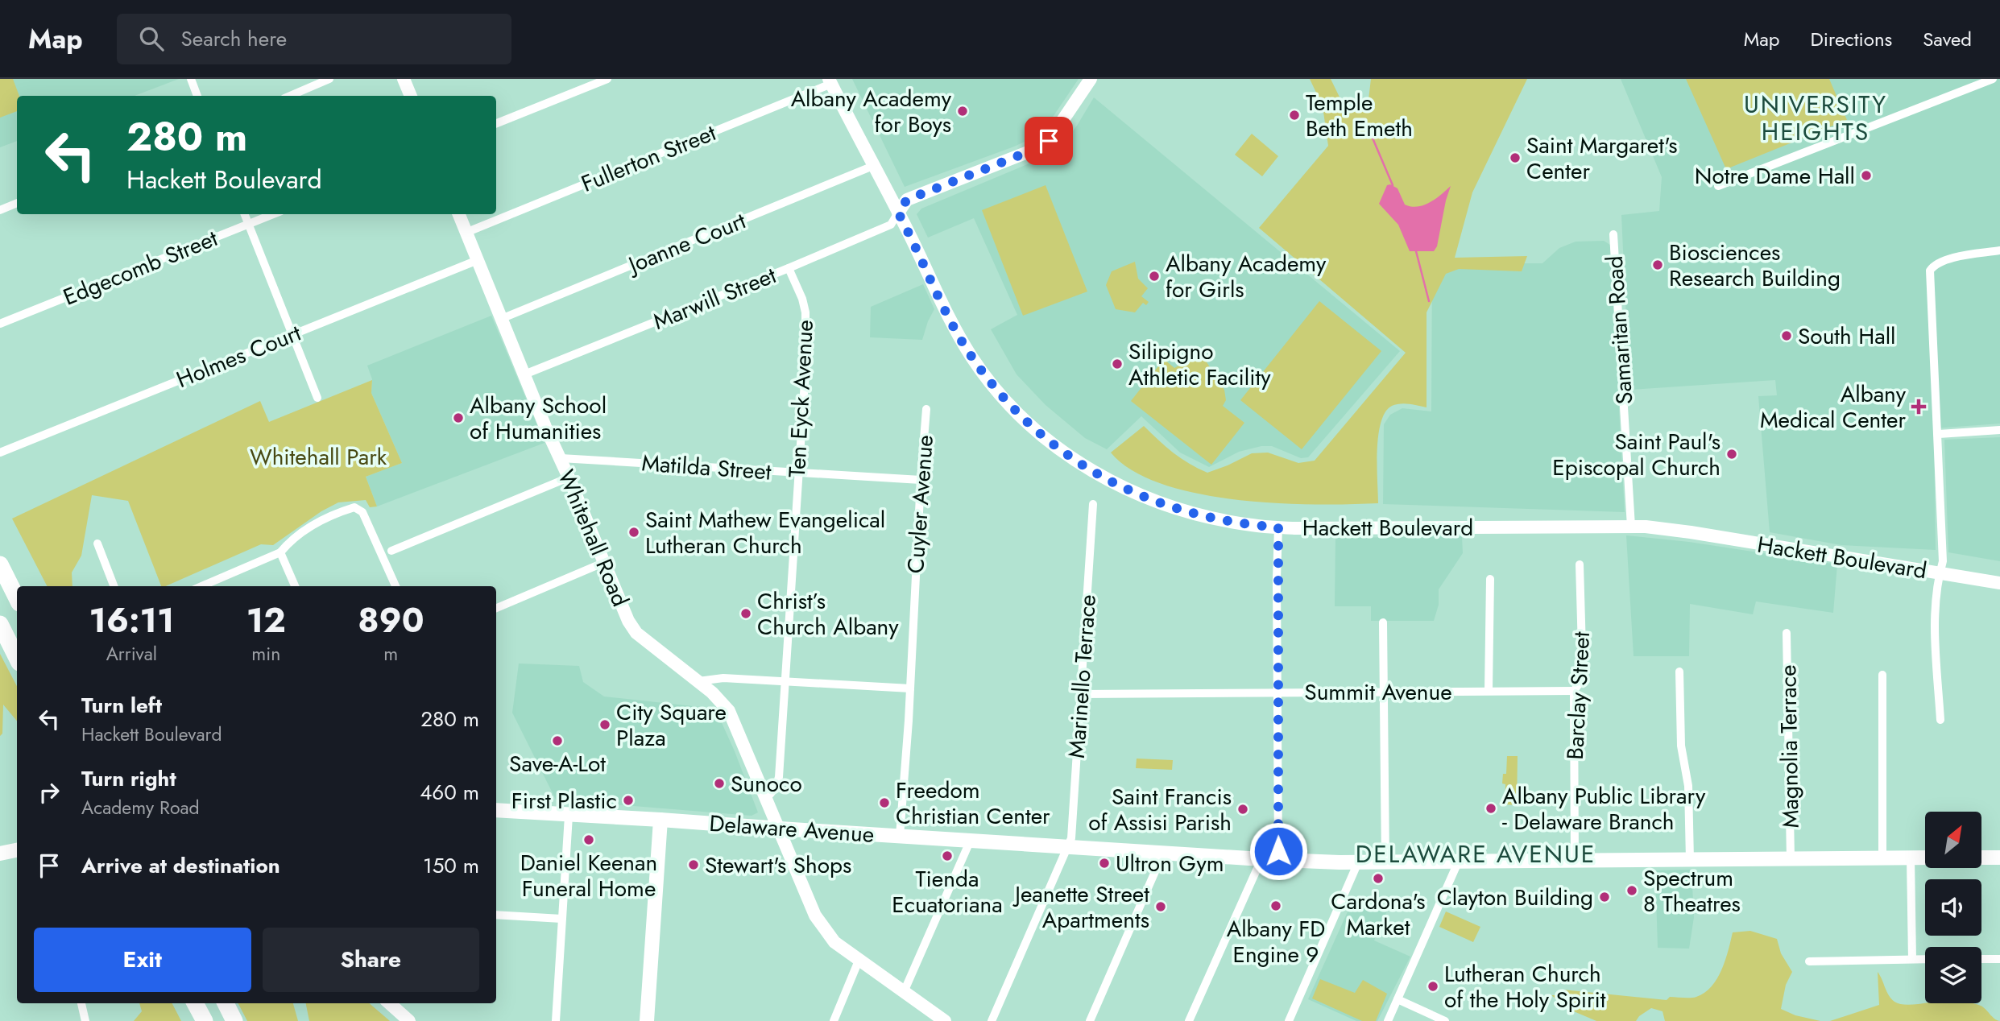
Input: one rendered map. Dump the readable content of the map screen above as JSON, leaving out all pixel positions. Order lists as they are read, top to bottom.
{
  "streets": {
    "main road": ["Delaware Avenue"],
    "street": [
      "Fullerton Street",
      "Joanne Court",
      "Edgecomb Street",
      "Marwill Street",
      "Samaritan Road",
      "Holmes Court",
      "Ten Eyck Avenue",
      "Matilda Street",
      "Cuyler Avenue",
      "Hackett Boulevard",
      "Whitehall Road",
      "Marinello Terrace",
      "Summit Avenue",
      "Barclay Street",
      "Magnolia Terrace"
    ]
  },
  "crossings": [
    ["Fullerton Street", "Hackett Boulevard"],
    ["Fullerton Street", "Whitehall Road"],
    ["Joanne Court", "Hackett Boulevard"],
    ["Joanne Court", "Whitehall Road"],
    ["Marwill Street", "Ten Eyck Avenue"],
    ["Marwill Street", "Hackett Boulevard"],
    ["Marwill Street", "Whitehall Road"],
    ["Samaritan Road", "Hackett Boulevard"],
    ["Holmes Court", "Whitehall Road"],
    ["Ten Eyck Avenue", "Matilda Street"],
    ["Ten Eyck Avenue", "Whitehall Road"],
    ["Matilda Street", "Cuyler Avenue"],
    ["Matilda Street", "Whitehall Road"],
    ["Cuyler Avenue", "Delaware Avenue"],
    ["Whitehall Road", "Delaware Avenue"],
    ["Marinello Terrace", "Summit Avenue"],
    ["Marinello Terrace", "Delaware Avenue"],
    ["Summit Avenue", "Barclay Street"],
    ["Barclay Street", "Delaware Avenue"],
    ["Magnolia Terrace", "Delaware Avenue"]
  ],
  "districts": ["UNIVERSITY HEIGHTS", "DELAWARE AVENUE"],
  "parks": ["Whitehall Park"],
  "places": {
    "other": [
      "Albany Academy for Boys",
      "Temple Beth Emeth",
      "Saint Margaret's Center",
      "Notre Dame Hall",
      "Biosciences Research Building",
      "Albany Academy for Girls",
      "South Hall",
      "Silipigno Athletic Facility",
      "Albany School of Humanities",
      "Saint Paul's Episcopal Church",
      "Saint Mathew Evangelical Lutheran Church",
      "Christ’s Church Albany",
      "City Square Plaza",
      "Save-A-Lot",
      "Sunoco",
      "First Plastic",
      "Freedom Christian Center",
      "Albany Public Library - Delaware Branch",
      "Saint Francis of Assisi Parish",
      "Daniel Keenan Funeral Home",
      "Tienda Ecuatoriana",
      "Ultron Gym",
      "Stewart's Shops",
      "Cardona's Market",
      "Spectrum 8 Theatres",
      "Clayton Building",
      "Albany FD Engine 9",
      "Jeanette Street Apartments",
      "Lutheran Church of the Holy Spirit"
    ],
    "health": ["Albany Medical Center"]
  },
  "north": "top right",
  "page": {
    "header": "Map",
    "search": "Search here",
    "nav": ["Map", "Directions", "Saved"],
    "turn": ["280 m", "Hackett Boulevard"],
    "eta": [
      "16:11",
      "Arrival",
      "12",
      "min",
      "890",
      "m"
    ],
    "list": [
      {
        "name": "Turn left",
        "note": "Hackett Boulevard",
        "value": "280 m"
      },
      {
        "name": "Turn right",
        "note": "Academy Road",
        "value": "460 m"
      },
      {
        "name": "Arrive at destination",
        "value": "150 m"
      }
    ],
    "buttons": ["Exit", "Share"]
  }
}
